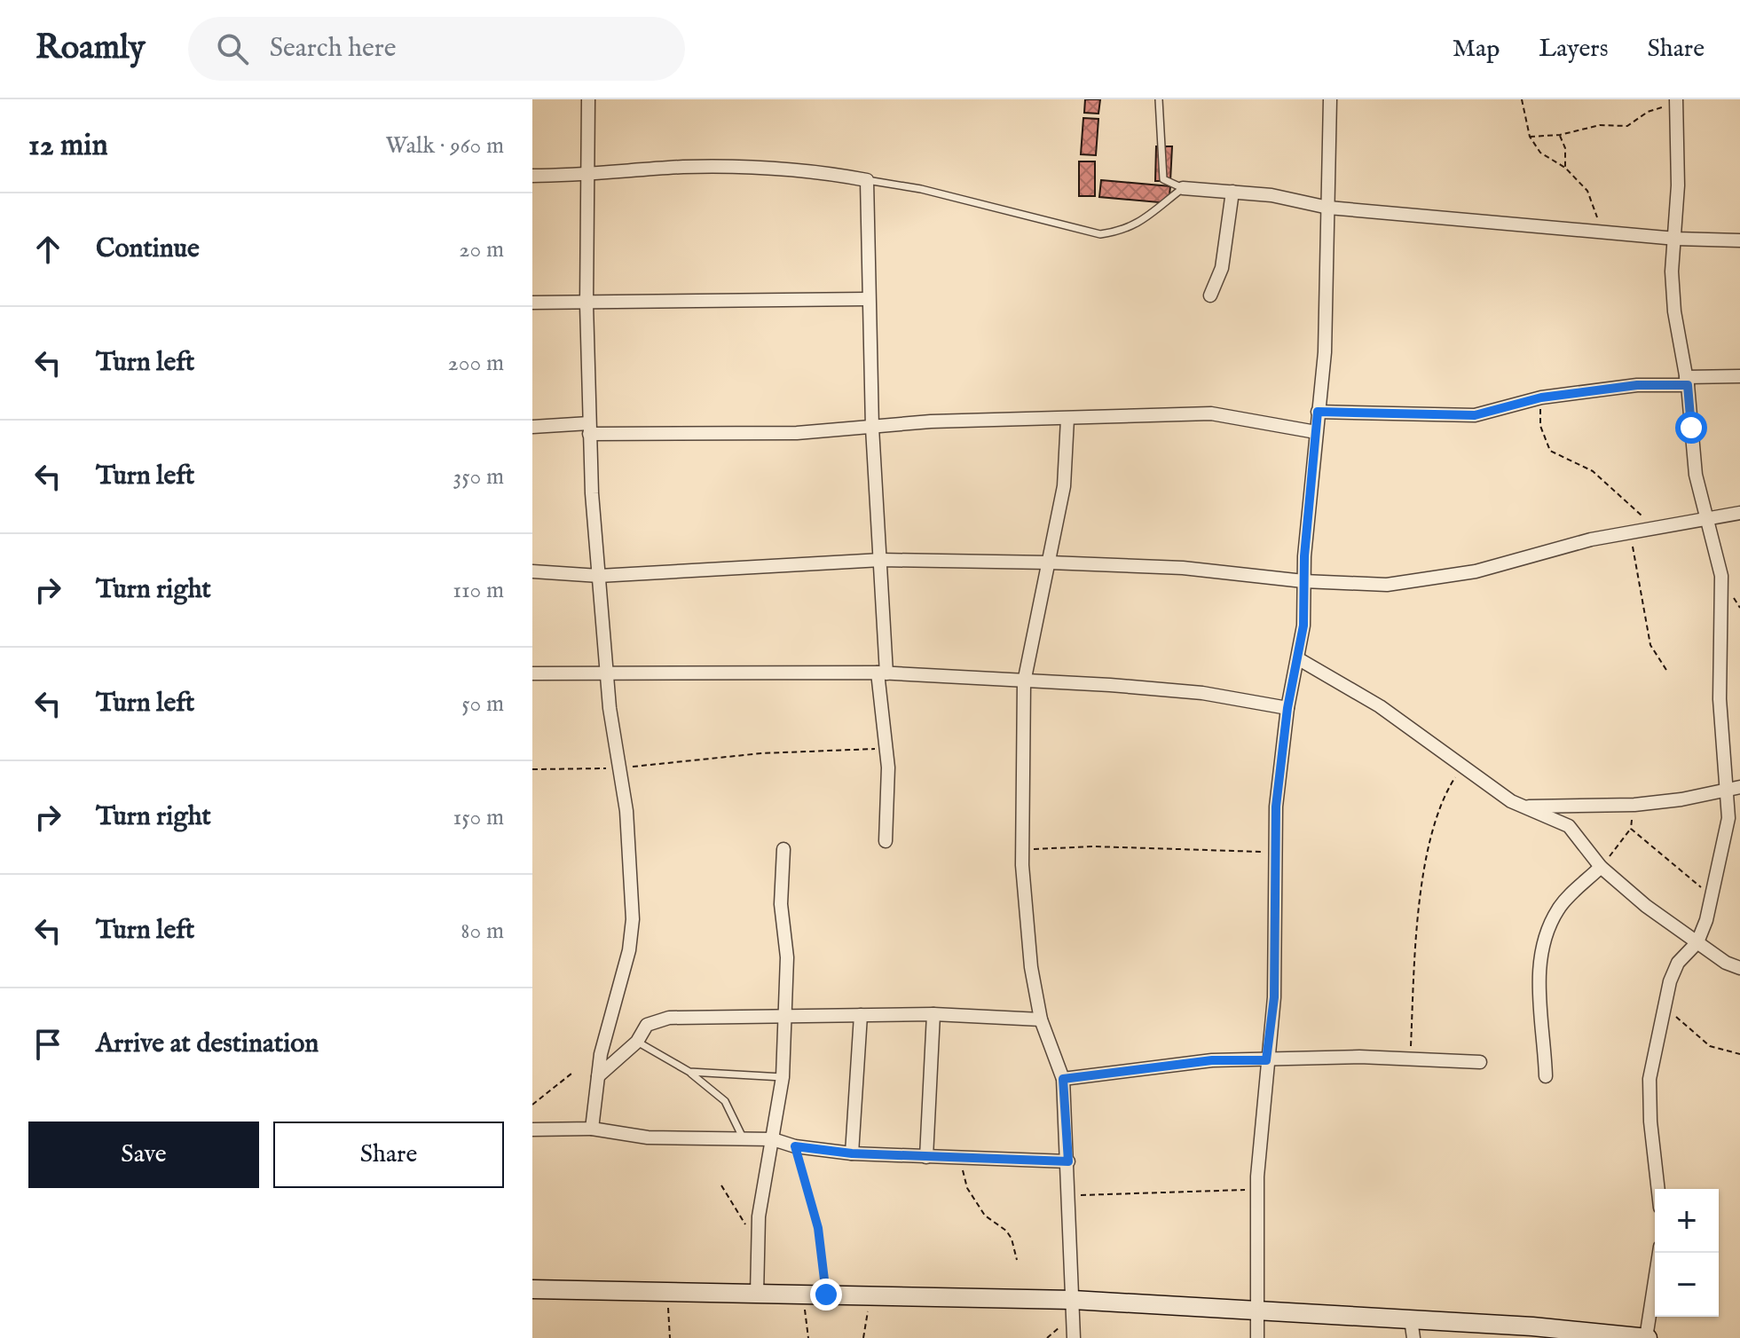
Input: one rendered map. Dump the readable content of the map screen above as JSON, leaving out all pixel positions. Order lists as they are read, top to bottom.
{
  "page": {
    "header": "Roamly",
    "search": "Search here",
    "nav": ["Map", "Layers", "Share"],
    "heading": ["12 min", "Walk · 960 m"],
    "list": [
      ["Continue", "20 m"],
      ["Turn left", "200 m"],
      ["Turn left", "350 m"],
      ["Turn right", "110 m"],
      ["Turn left", "50 m"],
      ["Turn right", "150 m"],
      ["Turn left", "80 m"],
      "Arrive at destination"
    ],
    "buttons": ["Save", "Share"],
    "map_buttons": ["+", "−"]
  }
}
